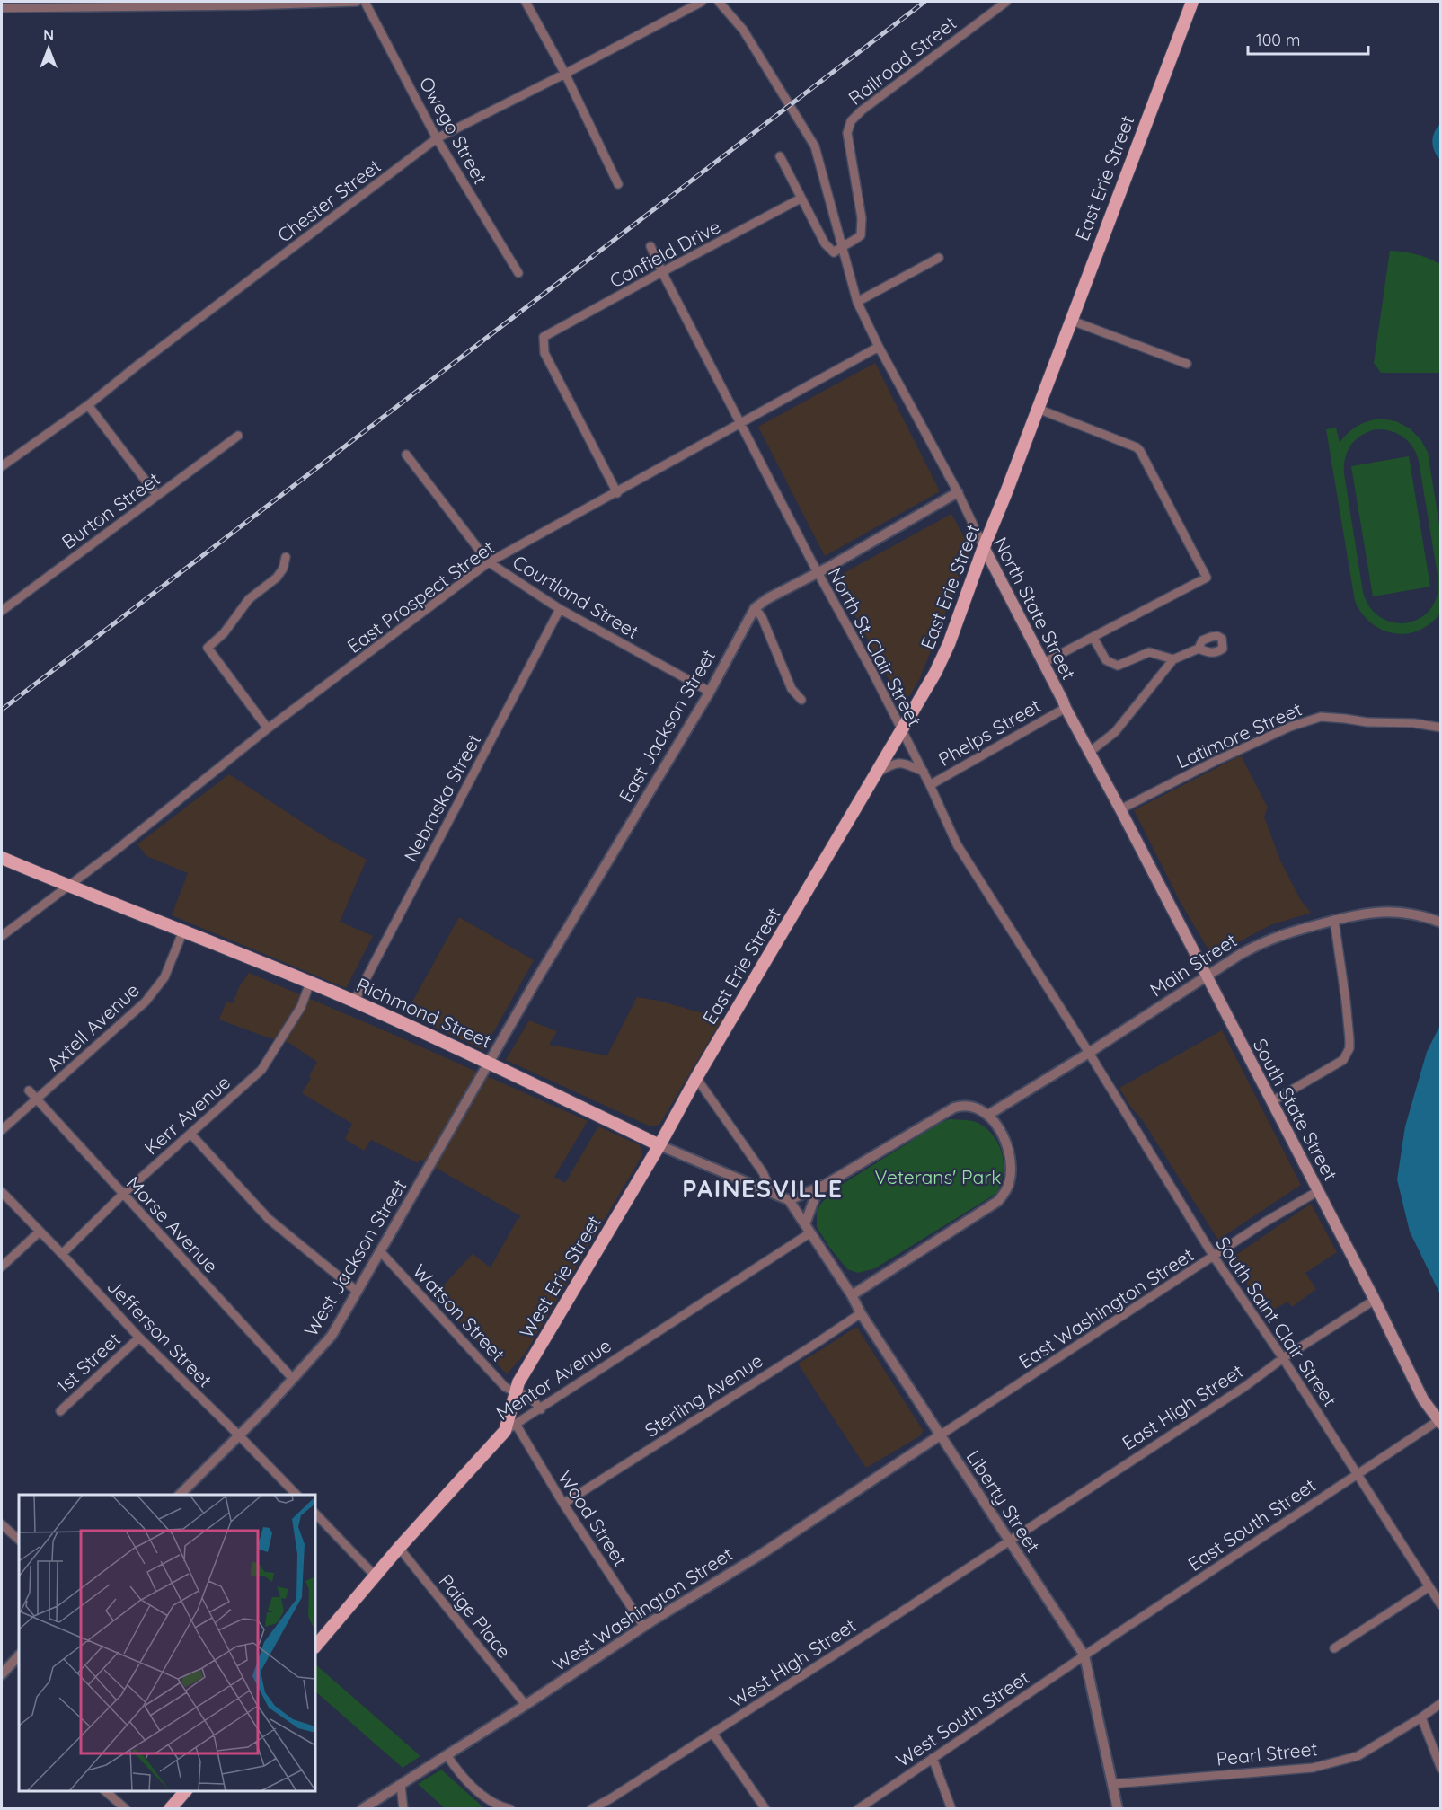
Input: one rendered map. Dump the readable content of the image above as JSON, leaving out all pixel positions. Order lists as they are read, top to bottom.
{
  "streets": {
    "main road": [
      "East Erie Street",
      "North State Street",
      "Richmond Street",
      "South State Street",
      "West Erie Street",
      "Mentor Avenue"
    ],
    "street": [
      "Railroad Street",
      "Owego Street",
      "Chester Street",
      "Canfield Drive",
      "Burton Street",
      "East Prospect Street",
      "Courtland Street",
      "North St. Clair Street",
      "East Jackson Street",
      "Phelps Street",
      "Latimore Street",
      "Nebraska Street",
      "Main Street",
      "Axtell Avenue",
      "Kerr Avenue",
      "Morse Avenue",
      "West Jackson Street",
      "East Washington Street",
      "Watson Street",
      "South Saint Clair Street",
      "Jefferson Street",
      "1st Street",
      "Sterling Avenue",
      "East High Street",
      "Liberty Street",
      "Wood Street",
      "East South Street",
      "West Washington Street",
      "Paige Place",
      "West High Street",
      "West South Street",
      "Pearl Street"
    ]
  },
  "crossings": [
    ["Railroad Street", "North State Street"],
    ["Owego Street", "Chester Street"],
    ["East Erie Street", "North State Street"],
    ["East Erie Street", "North St. Clair Street"],
    ["East Erie Street", "Richmond Street"],
    ["East Erie Street", "West Erie Street"],
    ["Canfield Drive", "East Prospect Street"],
    ["Canfield Drive", "North St. Clair Street"],
    ["East Prospect Street", "Courtland Street"],
    ["East Prospect Street", "North State Street"],
    ["East Prospect Street", "North St. Clair Street"],
    ["East Prospect Street", "Richmond Street"],
    ["Courtland Street", "East Jackson Street"],
    ["Courtland Street", "Nebraska Street"],
    ["North State Street", "East Jackson Street"],
    ["North State Street", "Phelps Street"],
    ["North State Street", "Latimore Street"],
    ["North State Street", "South State Street"],
    ["North St. Clair Street", "East Jackson Street"],
    ["North St. Clair Street", "Phelps Street"],
    ["North St. Clair Street", "Main Street"],
    ["North St. Clair Street", "South Saint Clair Street"],
    ["East Jackson Street", "Richmond Street"],
    ["East Jackson Street", "West Jackson Street"],
    ["Latimore Street", "South State Street"],
    ["Nebraska Street", "Richmond Street"],
    ["Main Street", "South State Street"],
    ["Main Street", "South Saint Clair Street"],
    ["Richmond Street", "Axtell Avenue"],
    ["Richmond Street", "Kerr Avenue"],
    ["Richmond Street", "West Jackson Street"],
    ["Richmond Street", "West Erie Street"],
    ["Axtell Avenue", "Morse Avenue"],
    ["South State Street", "East Washington Street"],
    ["South State Street", "East High Street"],
    ["South State Street", "East South Street"],
    ["Kerr Avenue", "Morse Avenue"],
    ["Kerr Avenue", "Jefferson Street"],
    ["Morse Avenue", "West Jackson Street"],
    ["West Jackson Street", "Watson Street"],
    ["West Jackson Street", "Jefferson Street"],
    ["West Erie Street", "Watson Street"],
    ["West Erie Street", "Mentor Avenue"],
    ["West Erie Street", "Wood Street"],
    ["East Washington Street", "South Saint Clair Street"],
    ["East Washington Street", "Liberty Street"],
    ["East Washington Street", "West Washington Street"],
    ["Watson Street", "Mentor Avenue"],
    ["South Saint Clair Street", "East High Street"],
    ["South Saint Clair Street", "East South Street"],
    ["Jefferson Street", "1st Street"],
    ["Mentor Avenue", "Liberty Street"],
    ["Mentor Avenue", "Wood Street"],
    ["Mentor Avenue", "Paige Place"],
    ["Sterling Avenue", "Liberty Street"],
    ["Sterling Avenue", "Wood Street"],
    ["East High Street", "Liberty Street"],
    ["East High Street", "West High Street"],
    ["Liberty Street", "East South Street"],
    ["Liberty Street", "West Washington Street"],
    ["Liberty Street", "West High Street"],
    ["Liberty Street", "West South Street"],
    ["Liberty Street", "Pearl Street"],
    ["Wood Street", "West Washington Street"],
    ["East South Street", "West South Street"],
    ["West Washington Street", "Paige Place"]
  ],
  "districts": ["PAINESVILLE"],
  "parks": ["Veterans' Park"],
  "scale_bar": "100 m",
  "north": "top"
}
